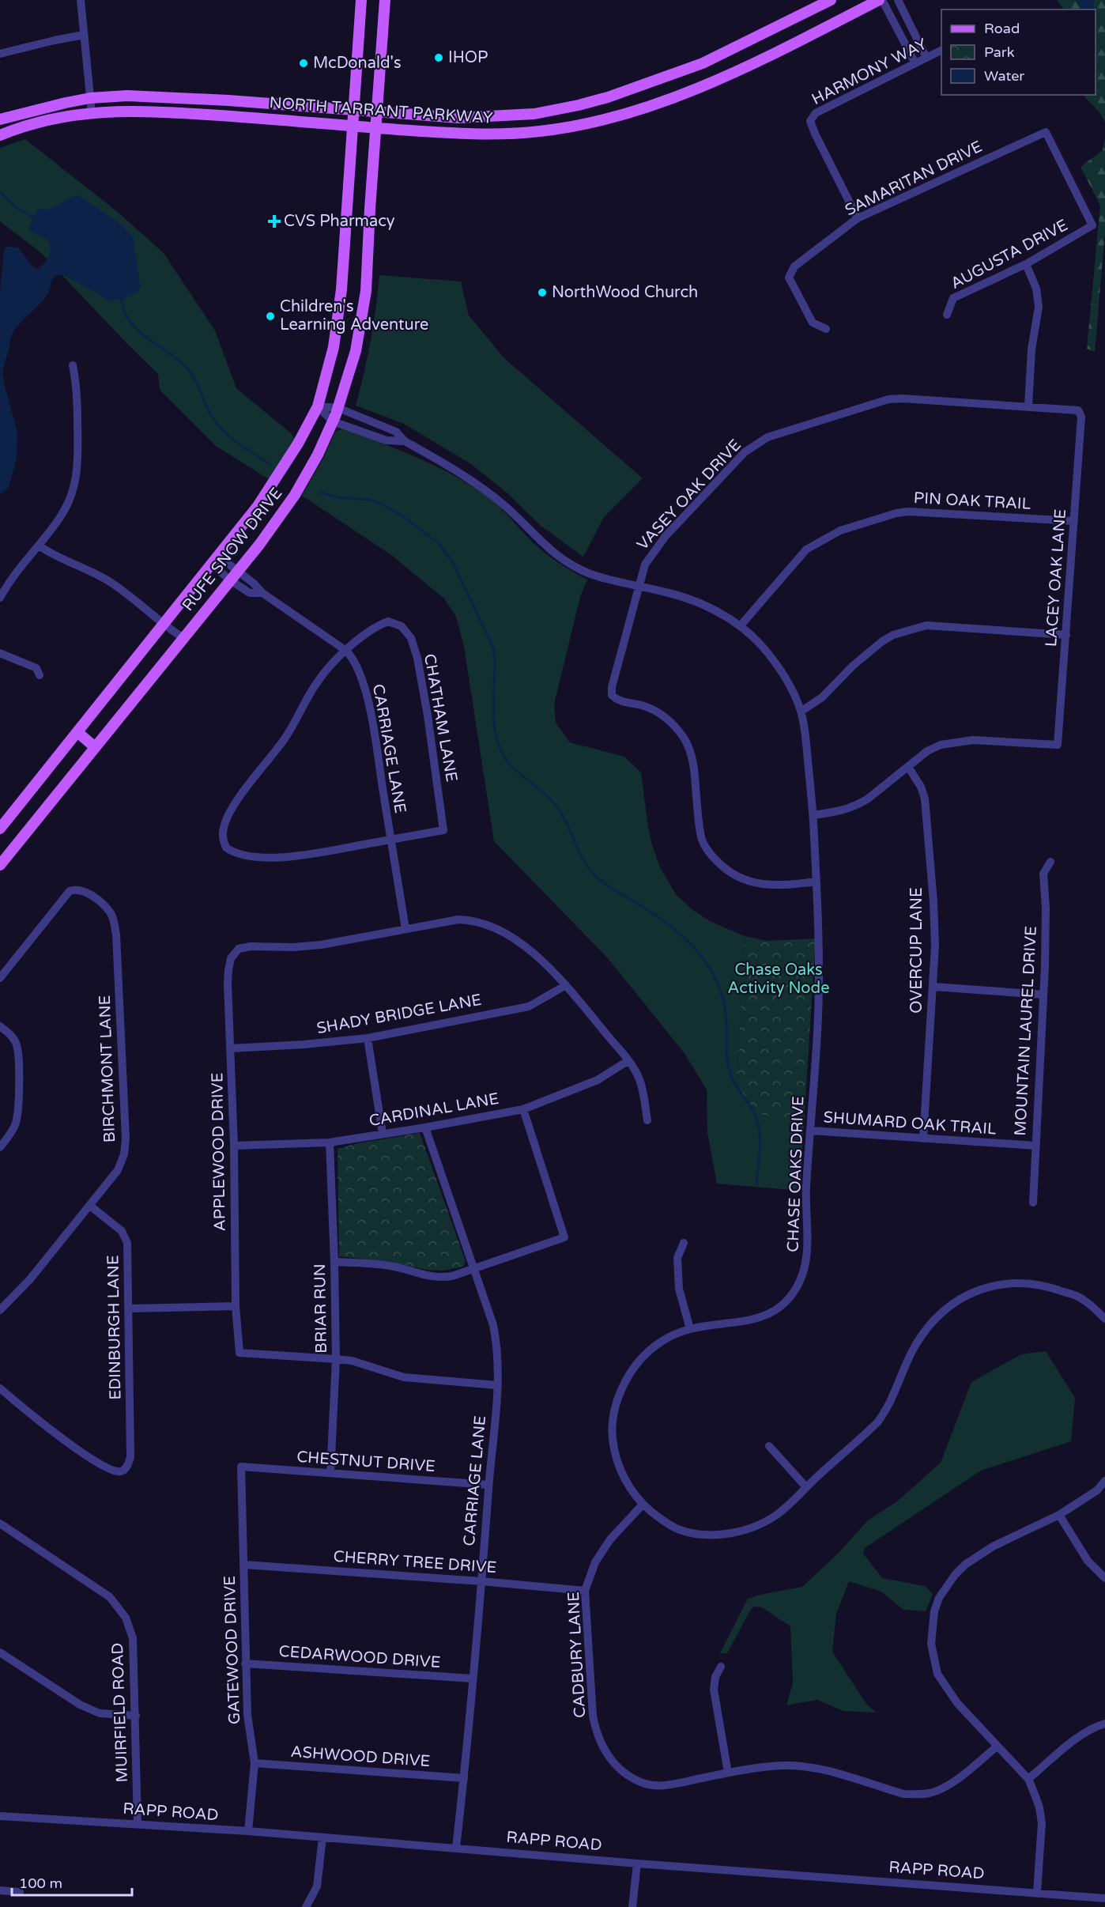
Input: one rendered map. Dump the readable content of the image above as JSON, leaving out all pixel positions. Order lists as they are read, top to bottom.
{
  "streets": {
    "main road": ["NORTH TARRANT PARKWAY", "RUFE SNOW DRIVE"],
    "street": [
      "HARMONY WAY",
      "SAMARITAN DRIVE",
      "AUGUSTA DRIVE",
      "VASEY OAK DRIVE",
      "PIN OAK TRAIL",
      "LACEY OAK LANE",
      "CHATHAM LANE",
      "CARRIAGE LANE",
      "OVERCUP LANE",
      "SHADY BRIDGE LANE",
      "MOUNTAIN LAUREL DRIVE",
      "BIRCHMONT LANE",
      "CARDINAL LANE",
      "SHUMARD OAK TRAIL",
      "APPLEWOOD DRIVE",
      "CHASE OAKS DRIVE",
      "BRIAR RUN",
      "EDINBURGH LANE",
      "CHESTNUT DRIVE",
      "CHERRY TREE DRIVE",
      "GATEWOOD DRIVE",
      "CADBURY LANE",
      "CEDARWOOD DRIVE",
      "MUIRFIELD ROAD",
      "ASHWOOD DRIVE",
      "RAPP ROAD"
    ]
  },
  "crossings": [
    ["HARMONY WAY", "SAMARITAN DRIVE"],
    ["NORTH TARRANT PARKWAY", "RUFE SNOW DRIVE"],
    ["SAMARITAN DRIVE", "AUGUSTA DRIVE"],
    ["VASEY OAK DRIVE", "LACEY OAK LANE"],
    ["VASEY OAK DRIVE", "CHASE OAKS DRIVE"],
    ["PIN OAK TRAIL", "LACEY OAK LANE"],
    ["PIN OAK TRAIL", "CHASE OAKS DRIVE"],
    ["RUFE SNOW DRIVE", "CARRIAGE LANE"],
    ["RUFE SNOW DRIVE", "CHASE OAKS DRIVE"],
    ["LACEY OAK LANE", "OVERCUP LANE"],
    ["CHATHAM LANE", "CARRIAGE LANE"],
    ["CARRIAGE LANE", "CARDINAL LANE"],
    ["CARRIAGE LANE", "APPLEWOOD DRIVE"],
    ["CARRIAGE LANE", "CHESTNUT DRIVE"],
    ["CARRIAGE LANE", "CHERRY TREE DRIVE"],
    ["CARRIAGE LANE", "CEDARWOOD DRIVE"],
    ["CARRIAGE LANE", "ASHWOOD DRIVE"],
    ["CARRIAGE LANE", "RAPP ROAD"],
    ["OVERCUP LANE", "SHUMARD OAK TRAIL"],
    ["SHADY BRIDGE LANE", "APPLEWOOD DRIVE"],
    ["MOUNTAIN LAUREL DRIVE", "SHUMARD OAK TRAIL"],
    ["BIRCHMONT LANE", "EDINBURGH LANE"],
    ["CARDINAL LANE", "APPLEWOOD DRIVE"],
    ["CARDINAL LANE", "BRIAR RUN"],
    ["SHUMARD OAK TRAIL", "CHASE OAKS DRIVE"],
    ["APPLEWOOD DRIVE", "BRIAR RUN"],
    ["CHASE OAKS DRIVE", "CADBURY LANE"],
    ["BRIAR RUN", "CHESTNUT DRIVE"],
    ["CHESTNUT DRIVE", "GATEWOOD DRIVE"],
    ["CHERRY TREE DRIVE", "GATEWOOD DRIVE"],
    ["CHERRY TREE DRIVE", "CADBURY LANE"],
    ["GATEWOOD DRIVE", "CEDARWOOD DRIVE"],
    ["GATEWOOD DRIVE", "ASHWOOD DRIVE"],
    ["GATEWOOD DRIVE", "RAPP ROAD"],
    ["MUIRFIELD ROAD", "RAPP ROAD"]
  ],
  "parks": ["Chase Oaks Activity Node"],
  "places": {
    "other": [
      "IHOP",
      "McDonald's",
      "NorthWood Church",
      "Children's Learning Adventure"
    ],
    "health": ["CVS Pharmacy"]
  },
  "legend": ["Road", "Park", "Water"],
  "scale_bar": "100 m"
}
